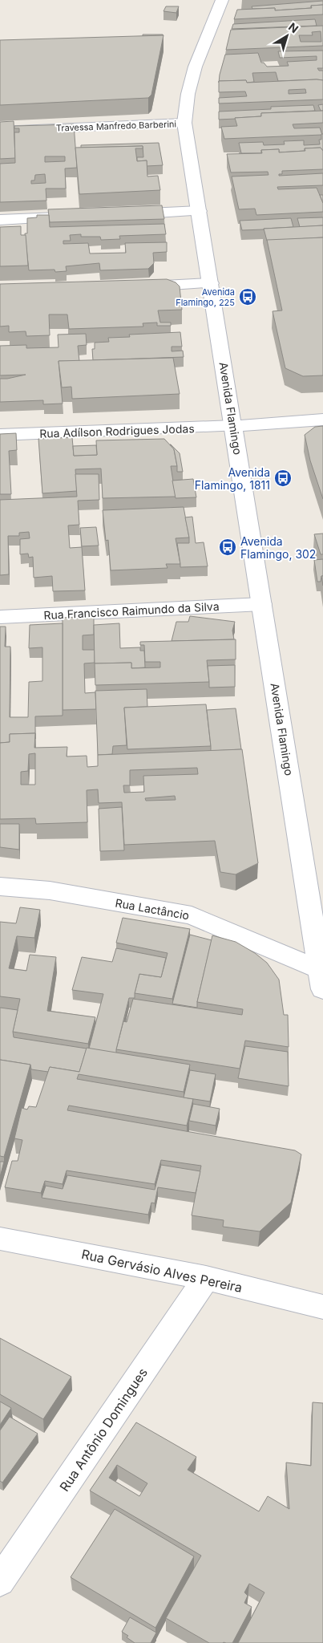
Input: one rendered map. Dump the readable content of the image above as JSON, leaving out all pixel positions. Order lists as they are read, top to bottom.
{
  "streets": {
    "street": [
      "Travessa Manfredo Barberini",
      "Avenida Flamingo",
      "Rua Adílson Rodrigues Jodas",
      "Rua Francisco Raimundo da Silva",
      "Rua Lactâncio",
      "Rua Gervásio Alves Pereira",
      "Rua Antônio Domingues"
    ]
  },
  "crossings": [
    ["Travessa Manfredo Barberini", "Avenida Flamingo"],
    ["Avenida Flamingo", "Rua Adílson Rodrigues Jodas"],
    ["Avenida Flamingo", "Rua Francisco Raimundo da Silva"],
    ["Avenida Flamingo", "Rua Lactâncio"],
    ["Rua Gervásio Alves Pereira", "Rua Antônio Domingues"]
  ],
  "places": {
    "bus stop": ["Avenida Flamingo, 225", "Avenida Flamingo, 1811", "Avenida Flamingo, 302"]
  },
  "north": "top right"
}
